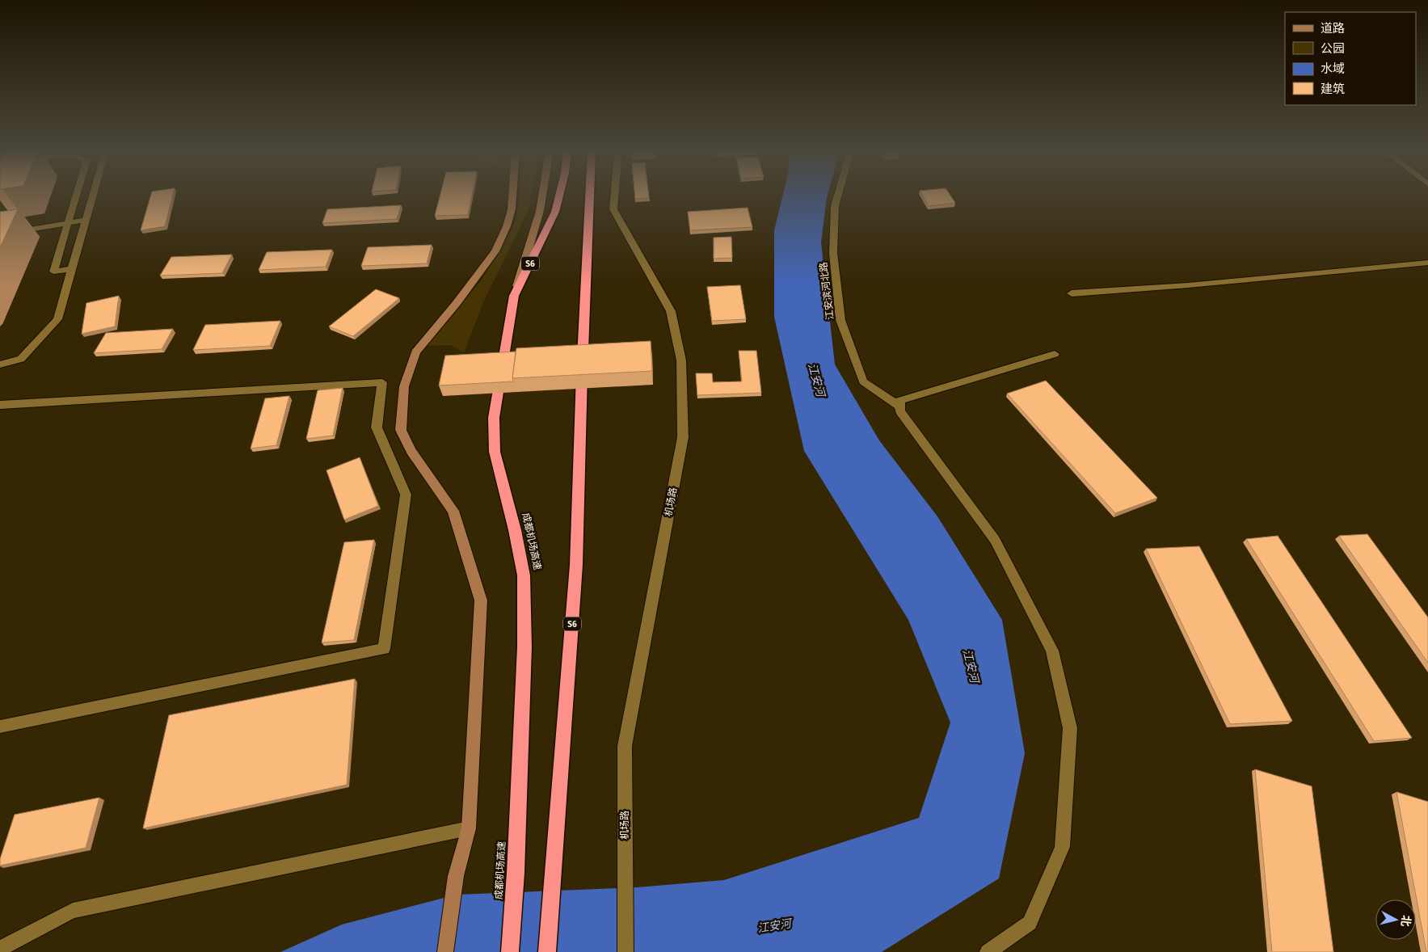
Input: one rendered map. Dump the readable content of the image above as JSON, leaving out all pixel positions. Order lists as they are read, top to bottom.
{
  "streets": {
    "highway": ["S6", "成都机场高速"],
    "street": ["江安滨河北路", "机场路"]
  },
  "water": ["江安河"],
  "legend": [
    "道路",
    "公园",
    "水域",
    "建筑"
  ],
  "north": "right"
}
